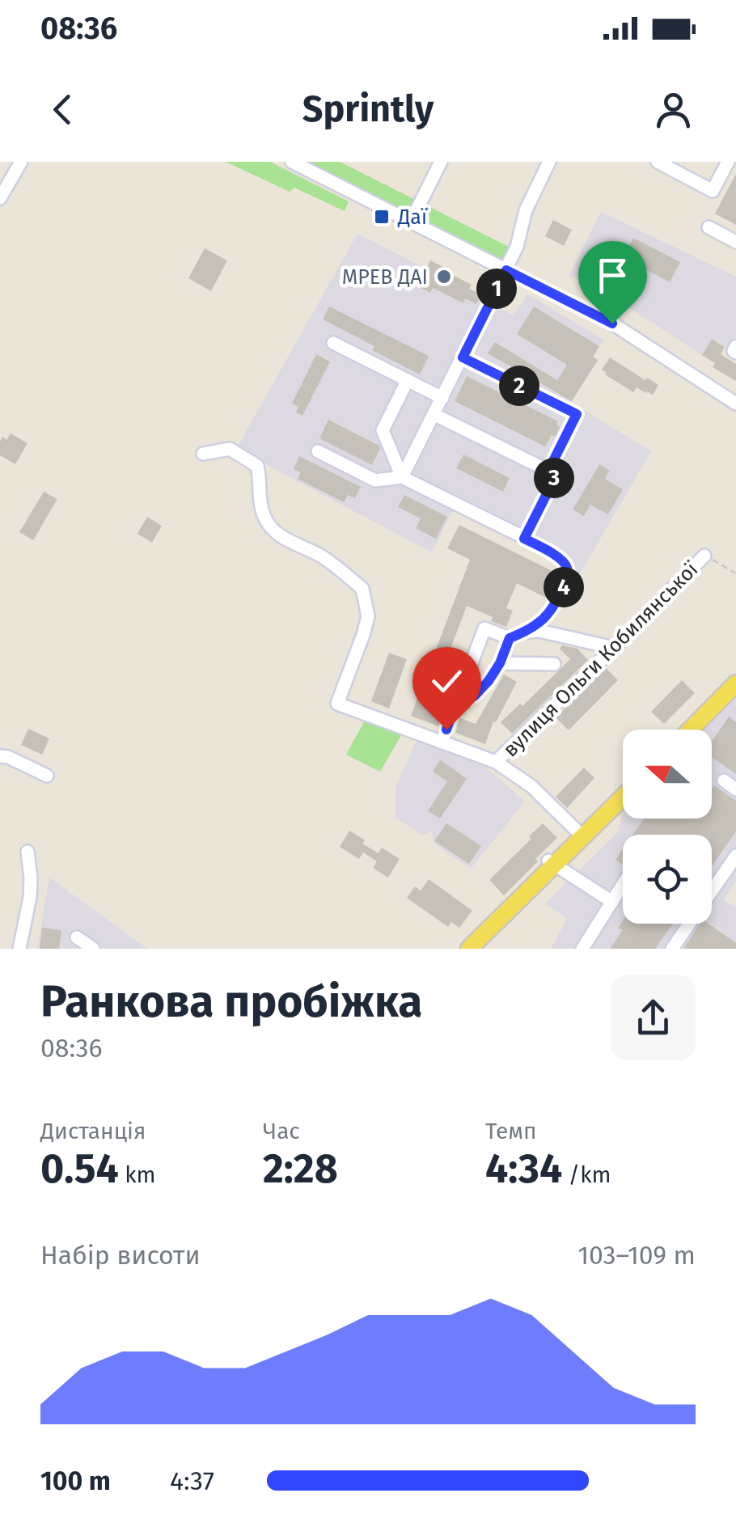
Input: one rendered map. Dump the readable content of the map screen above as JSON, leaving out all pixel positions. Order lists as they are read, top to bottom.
{
  "streets": {
    "street": ["вулиця Ольги Кобилянської"]
  },
  "places": {
    "transit": ["Даї"],
    "other": ["МРЕВ ДАІ"]
  },
  "north": "left",
  "page": {
    "status": "08:36",
    "header": "Sprintly",
    "pins": [
      "1",
      "2",
      "3",
      "4"
    ],
    "heading": ["Ранкова пробіжка", "08:36"],
    "stats": [
      ["Дистанція", "0.54 km"],
      ["Час", "2:28"],
      ["Темп", "4:34 /km"]
    ],
    "chart": ["Набір висоти", "103–109 m"],
    "list": [
      {
        "name": "100 m",
        "note": "4:37"
      }
    ]
  }
}
